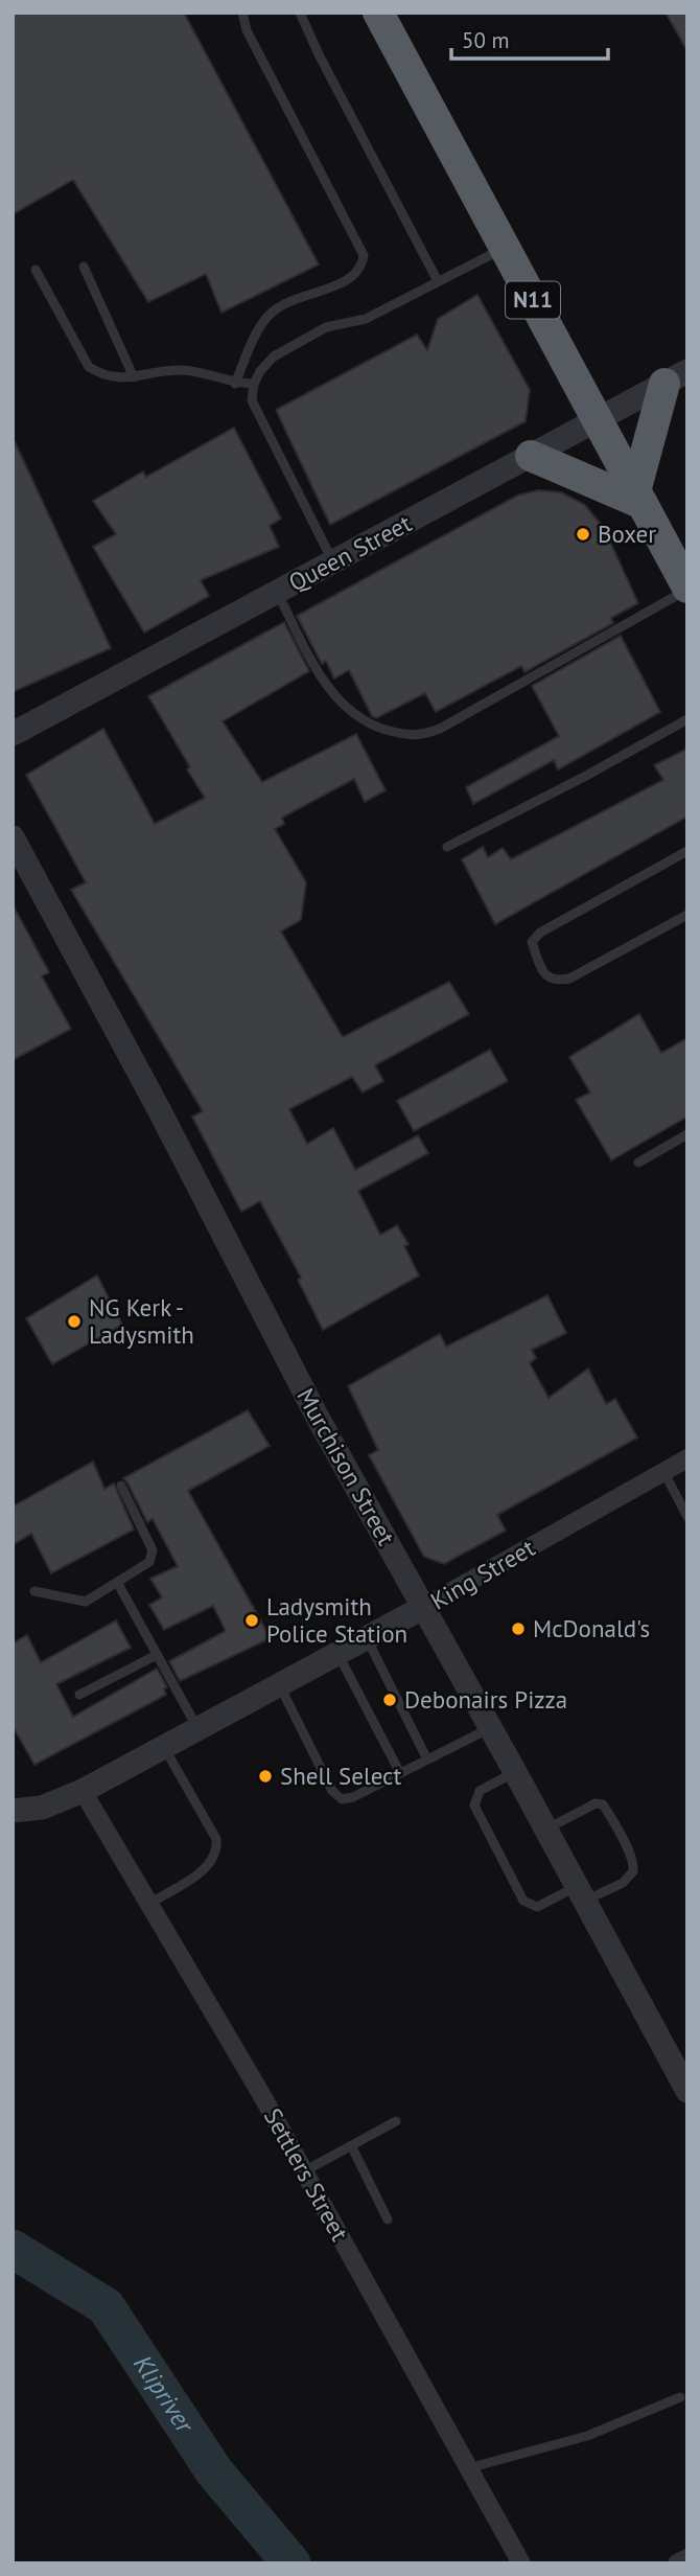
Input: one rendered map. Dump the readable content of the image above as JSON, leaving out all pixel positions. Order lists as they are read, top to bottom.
{
  "streets": {
    "highway": ["N11"],
    "street": [
      "Queen Street",
      "Murchison Street",
      "King Street",
      "Settlers Street"
    ]
  },
  "crossings": [
    ["N11", "Queen Street"],
    ["Murchison Street", "King Street"],
    ["King Street", "Settlers Street"]
  ],
  "water": ["Klipriver"],
  "places": [
    "Boxer",
    "NG Kerk - Ladysmith",
    "Ladysmith Police Station",
    "McDonald's",
    "Debonairs Pizza",
    "Shell Select"
  ],
  "scale_bar": "50 m"
}
